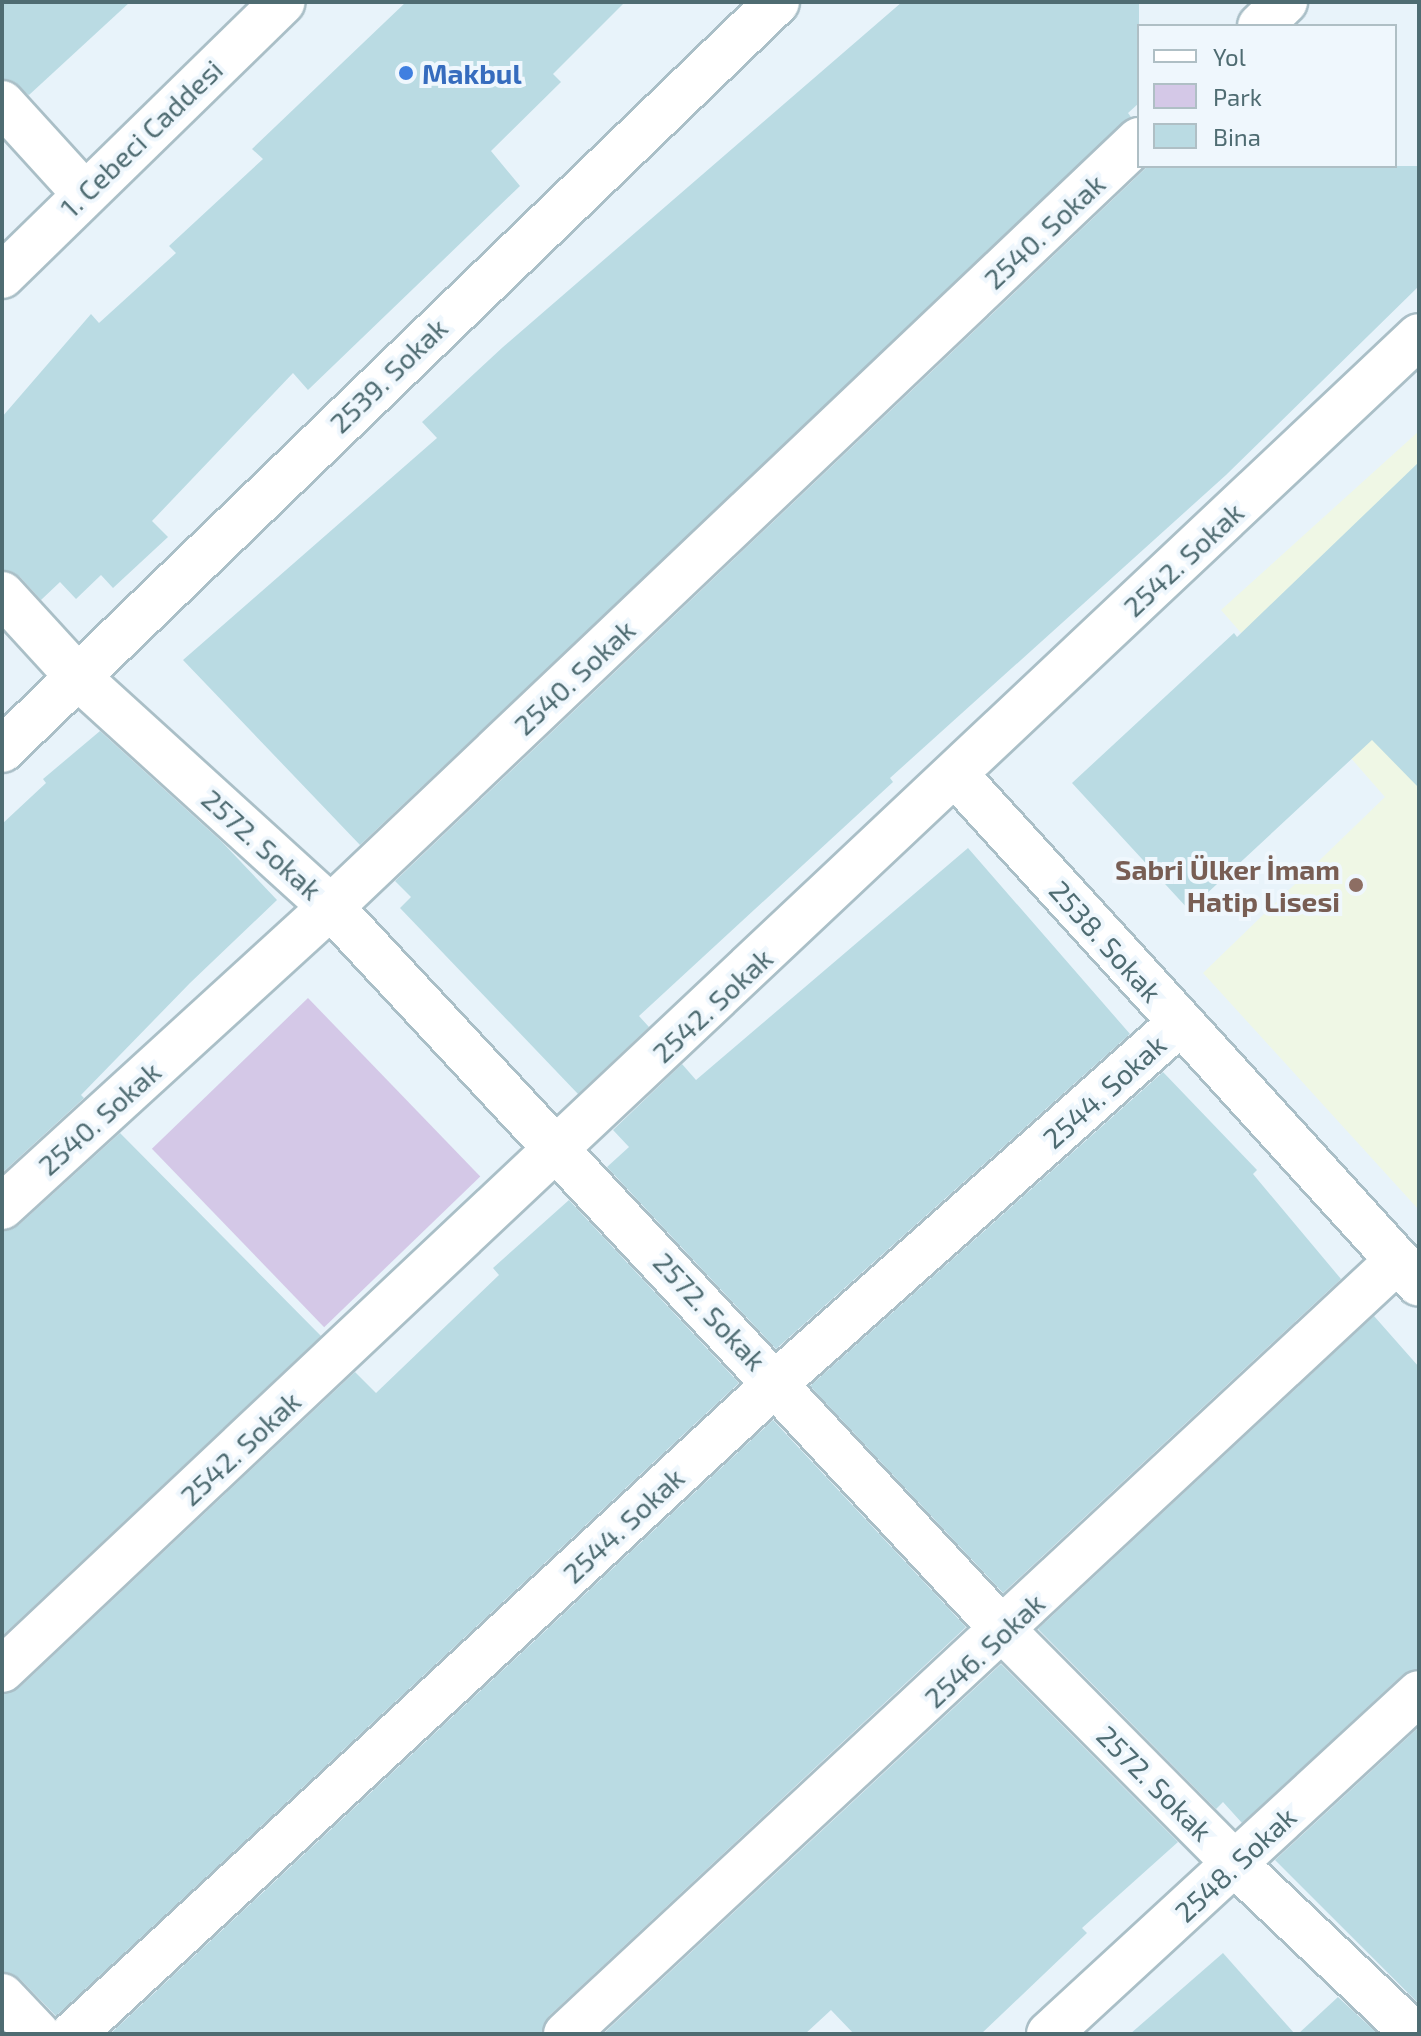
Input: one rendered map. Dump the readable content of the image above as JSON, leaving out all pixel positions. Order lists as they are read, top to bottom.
{
  "streets": {
    "street": [
      "1. Cebeci Caddesi",
      "2540. Sokak",
      "2539. Sokak",
      "2542. Sokak",
      "2572. Sokak",
      "2538. Sokak",
      "2544. Sokak",
      "2546. Sokak",
      "2548. Sokak"
    ]
  },
  "crossings": [
    ["2540. Sokak", "2572. Sokak"],
    ["2539. Sokak", "2572. Sokak"],
    ["2542. Sokak", "2572. Sokak"],
    ["2542. Sokak", "2538. Sokak"],
    ["2572. Sokak", "2544. Sokak"],
    ["2572. Sokak", "2546. Sokak"],
    ["2572. Sokak", "2548. Sokak"],
    ["2538. Sokak", "2544. Sokak"],
    ["2538. Sokak", "2546. Sokak"]
  ],
  "places": ["Makbul", "Sabri Ülker İmam Hatip Lisesi"],
  "legend": ["Yol", "Park", "Bina"]
}
